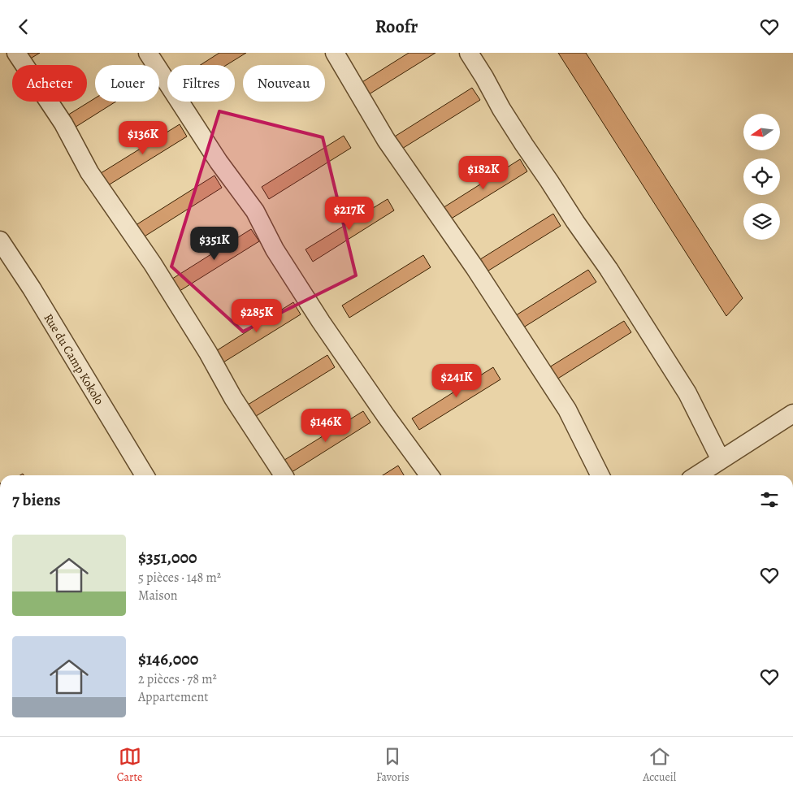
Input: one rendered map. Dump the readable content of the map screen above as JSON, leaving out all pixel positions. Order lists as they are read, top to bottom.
{
  "streets": {
    "street": ["Rue du Camp Kokolo"]
  },
  "north": "left",
  "page": {
    "header": "Roofr",
    "chip": [
      "Acheter",
      "Louer",
      "Filtres",
      "Nouveau"
    ],
    "price": [
      "$136K",
      "$182K",
      "$217K",
      "$351K",
      "$285K",
      "$241K",
      "$146K"
    ],
    "heading": "7 biens",
    "list": [
      {
        "name": "$351,000",
        "note": "5 pièces · 148 m² · Maison"
      },
      {
        "name": "$146,000",
        "note": "2 pièces · 78 m² · Appartement"
      }
    ],
    "tabs": ["Carte", "Favoris", "Accueil"]
  }
}
